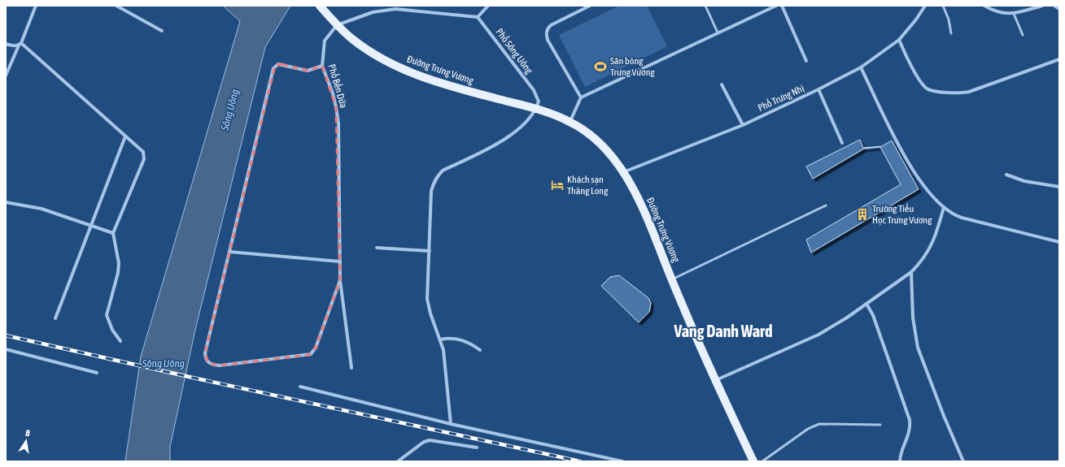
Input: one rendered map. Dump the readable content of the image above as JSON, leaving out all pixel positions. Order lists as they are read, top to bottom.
{
  "streets": {
    "main road": ["Đường Trưng Vương"],
    "street": ["Phố Sông Uông", "Phố Bến Dừa", "Phố Trưng Nhị"]
  },
  "crossings": [
    ["Phố Sông Uông", "Đường Trưng Vương"],
    ["Đường Trưng Vương", "Phố Bến Dừa"],
    ["Đường Trưng Vương", "Phố Trưng Nhị"]
  ],
  "districts": ["Vang Danh Ward"],
  "water": ["Sông Uông"],
  "places": {
    "sports": ["Sân bóng Trưng Vương"],
    "hotel": ["Khách sạn Thăng Long"],
    "building": ["Trường Tiểu Học Trưng Vương"]
  },
  "north": "top"
}
